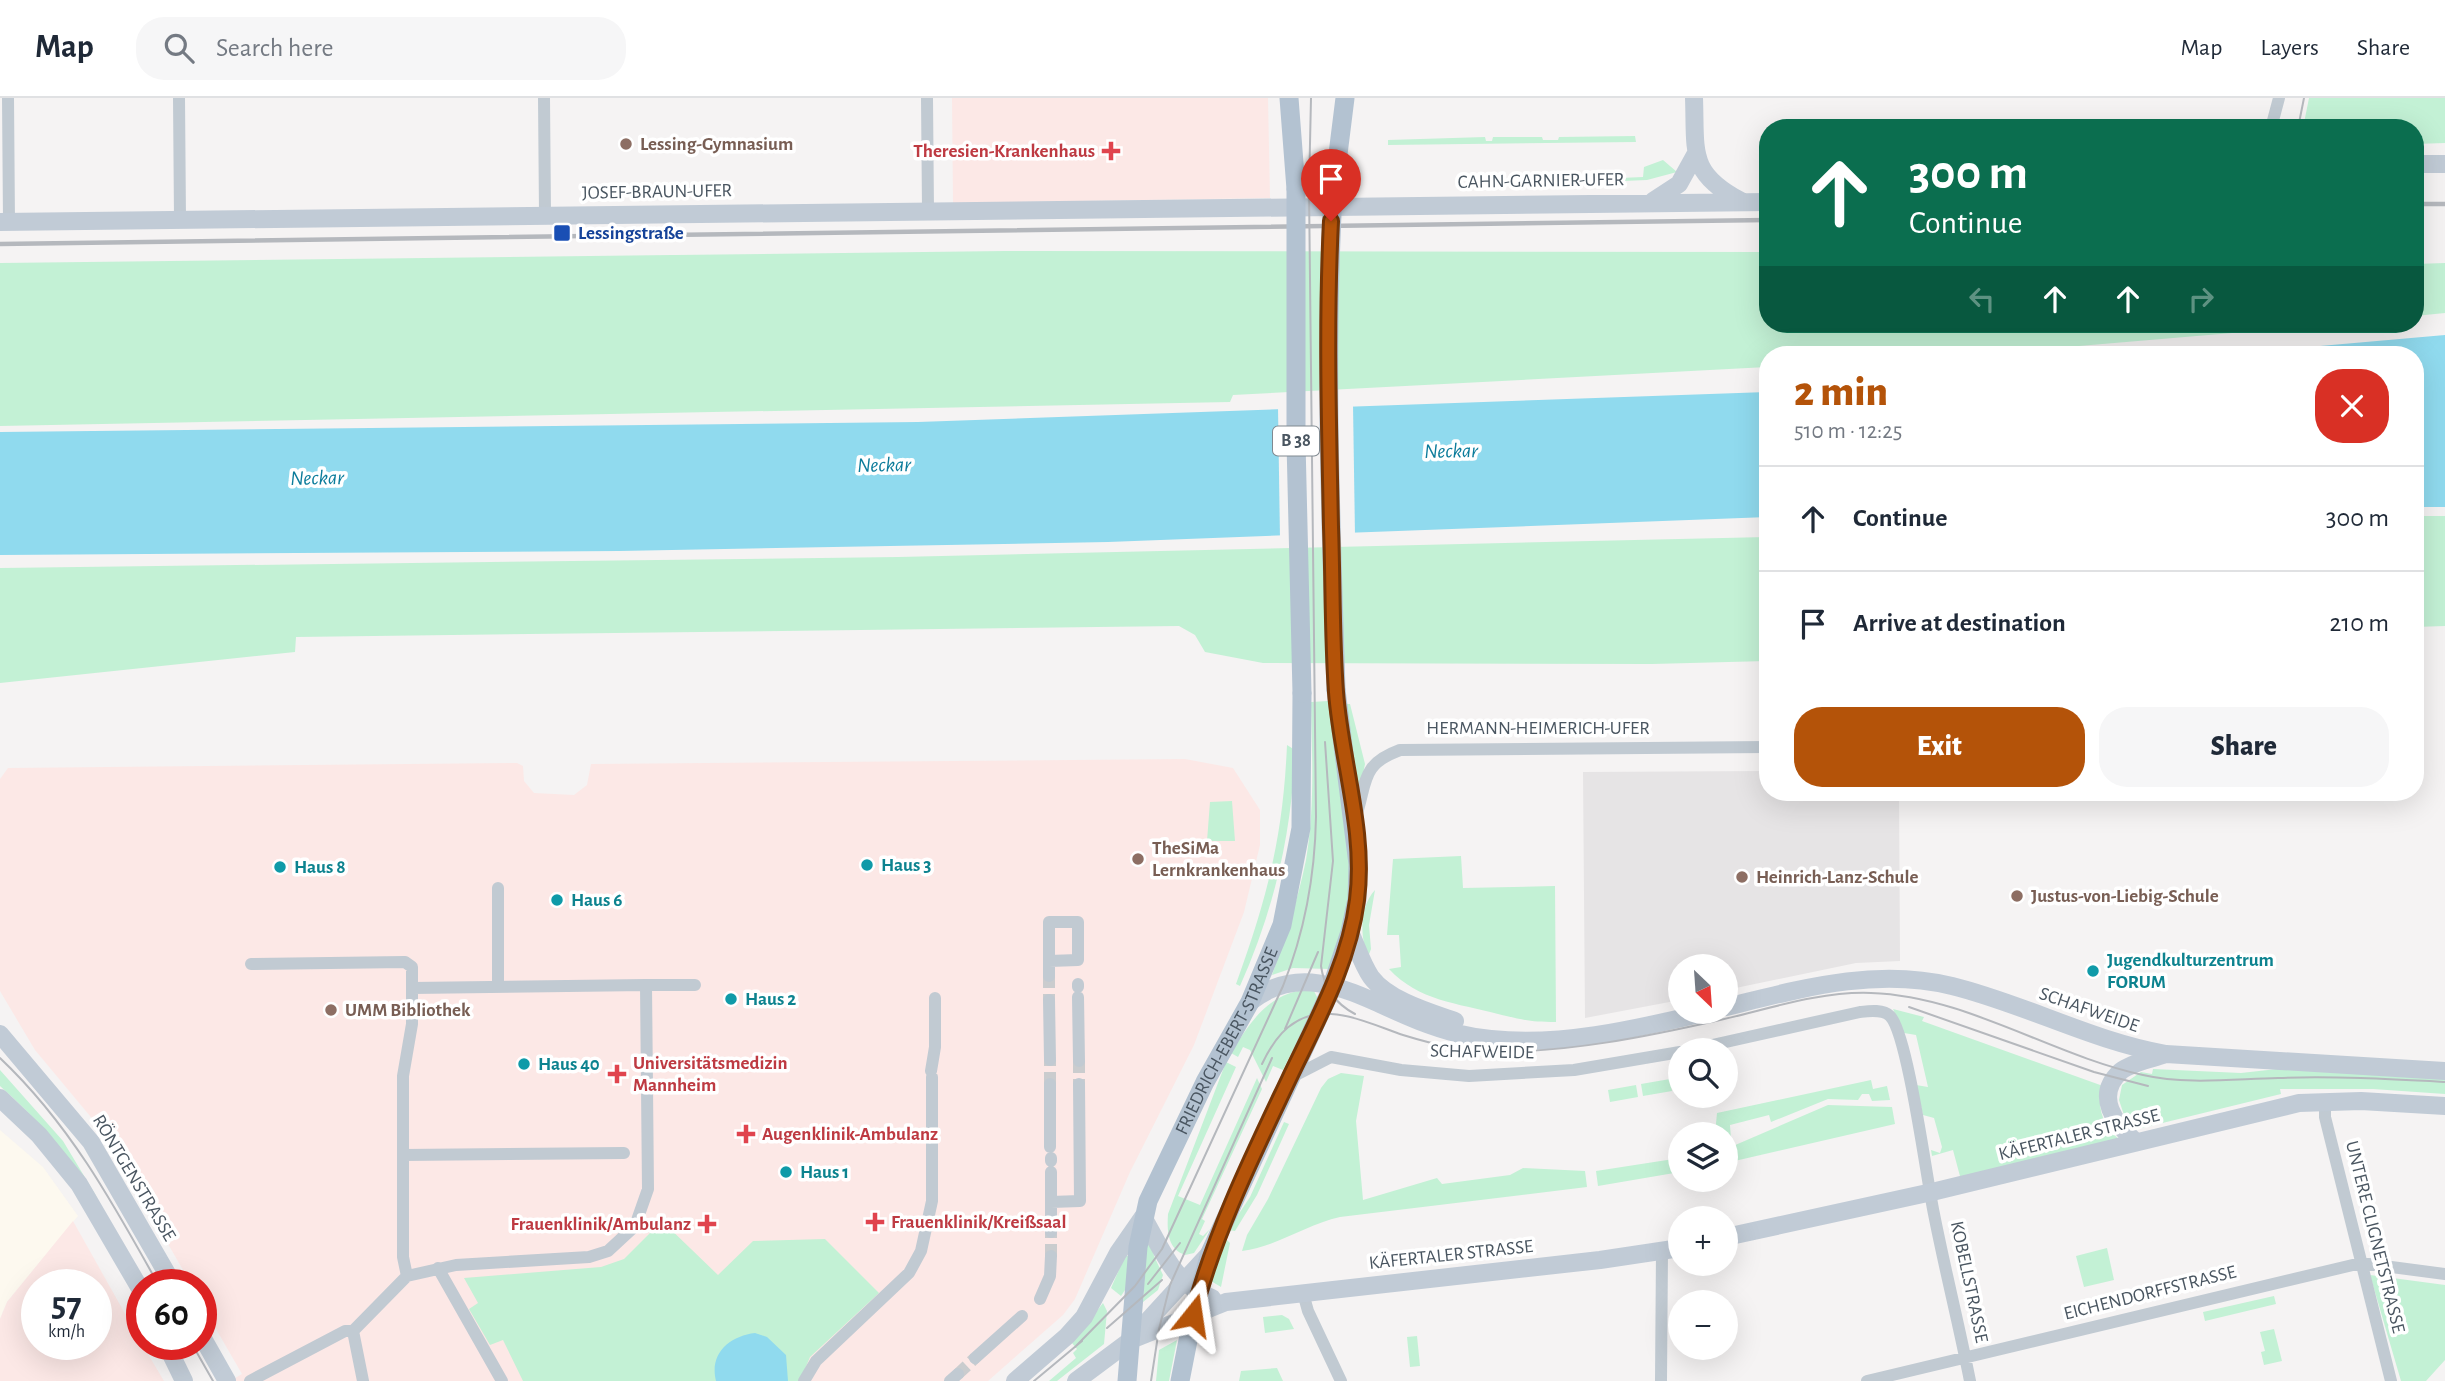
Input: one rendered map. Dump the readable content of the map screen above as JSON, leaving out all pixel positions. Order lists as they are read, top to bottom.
{
  "streets": {
    "main road": [
      "CAHN-GARNIER-UFER",
      "JOSEF-BRAUN-UFER",
      "B 38",
      "SCHAFWEIDE",
      "FRIEDRICH-EBERT-STRASSE",
      "KÄFERTALER STRASSE",
      "RÖNTGENSTRASSE"
    ],
    "street": [
      "HERMANN-HEIMERICH-UFER",
      "UNTERE CLIGNETSTRASSE",
      "KOBELLSTRASSE",
      "EICHENDORFFSTRASSE"
    ]
  },
  "crossings": [
    ["CAHN-GARNIER-UFER", "JOSEF-BRAUN-UFER"],
    ["B 38", "HERMANN-HEIMERICH-UFER"],
    ["B 38", "SCHAFWEIDE"],
    ["B 38", "KÄFERTALER STRASSE"],
    ["SCHAFWEIDE", "FRIEDRICH-EBERT-STRASSE"],
    ["FRIEDRICH-EBERT-STRASSE", "KÄFERTALER STRASSE"],
    ["KÄFERTALER STRASSE", "UNTERE CLIGNETSTRASSE"],
    ["KÄFERTALER STRASSE", "KOBELLSTRASSE"],
    ["UNTERE CLIGNETSTRASSE", "EICHENDORFFSTRASSE"],
    ["KOBELLSTRASSE", "EICHENDORFFSTRASSE"]
  ],
  "water": ["Neckar"],
  "places": {
    "other": [
      "Lessing-Gymnasium",
      "TheSiMa Lernkrankenhaus",
      "Haus 3",
      "Haus 8",
      "Heinrich-Lanz-Schule",
      "Justus-von-Liebig-Schule",
      "Haus 6",
      "Jugendkulturzentrum FORUM",
      "Haus 2",
      "UMM Bibliothek",
      "Haus 40",
      "Haus 1"
    ],
    "health": [
      "Theresien-Krankenhaus",
      "Universitätsmedizin Mannheim",
      "Augenklinik-Ambulanz",
      "Frauenklinik/Kreißsaal",
      "Frauenklinik/Ambulanz"
    ],
    "transit": ["Lessingstraße"]
  },
  "north": "bottom right",
  "page": {
    "header": "Map",
    "search": "Search here",
    "nav": ["Map", "Layers", "Share"],
    "turn": ["300 m", "Continue"],
    "heading": ["2 min", "510 m · 12:25"],
    "list": [
      {
        "name": "Continue",
        "value": "300 m"
      },
      {
        "name": "Arrive at destination",
        "value": "210 m"
      }
    ],
    "buttons": ["Exit", "Share"],
    "map_buttons": ["+", "−"],
    "speed": "57 km/h",
    "limit": "60"
  }
}
